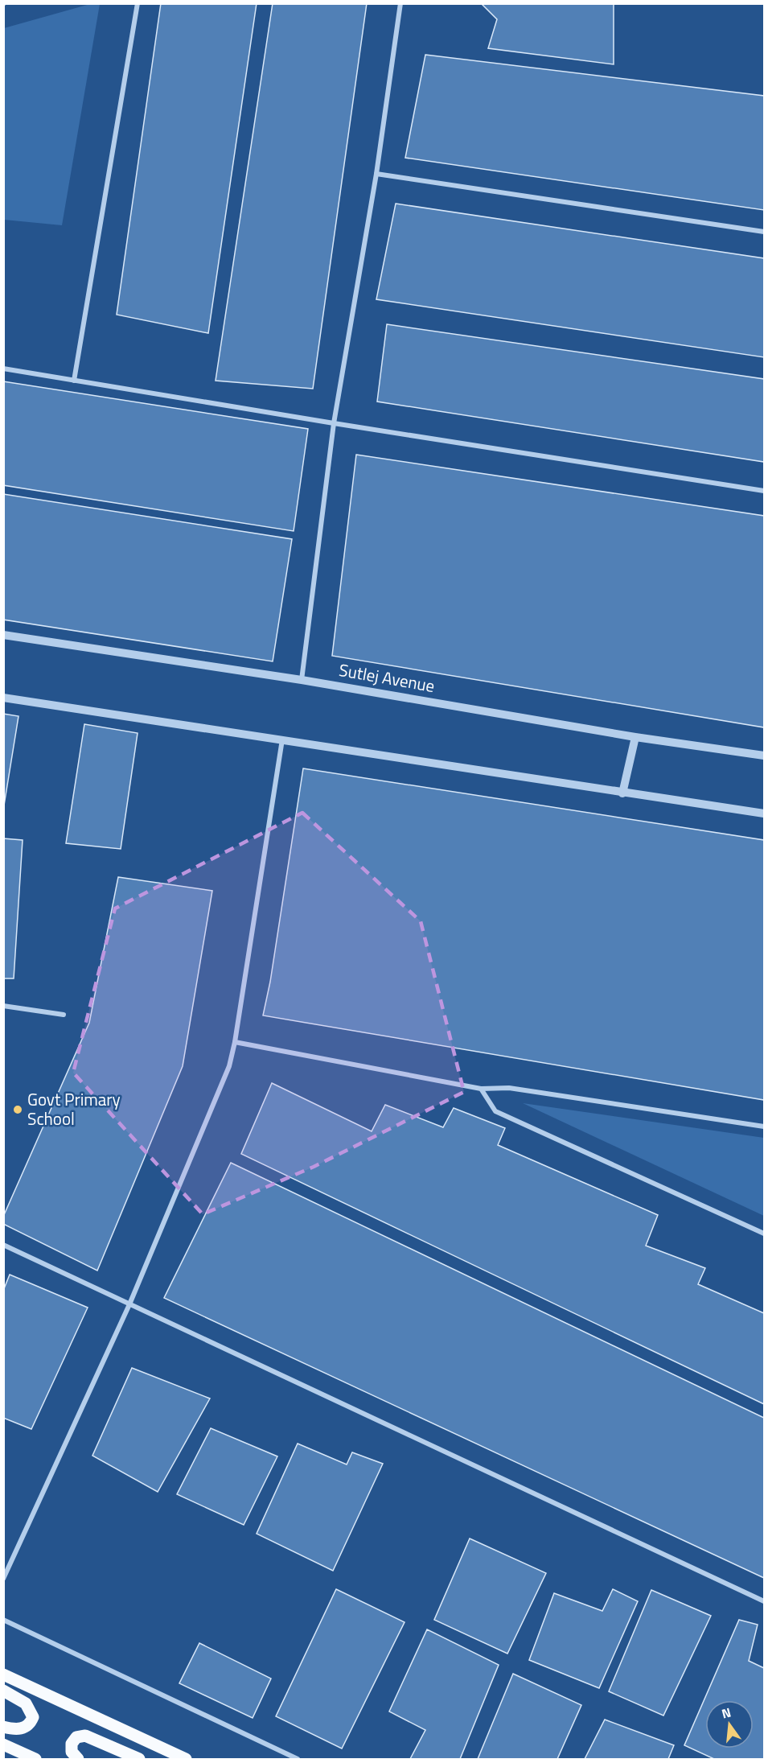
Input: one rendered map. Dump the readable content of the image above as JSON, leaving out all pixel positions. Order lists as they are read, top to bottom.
{
  "streets": {
    "street": ["Sutlej Avenue"]
  },
  "places": ["Govt Primary School"],
  "north": "top"
}
